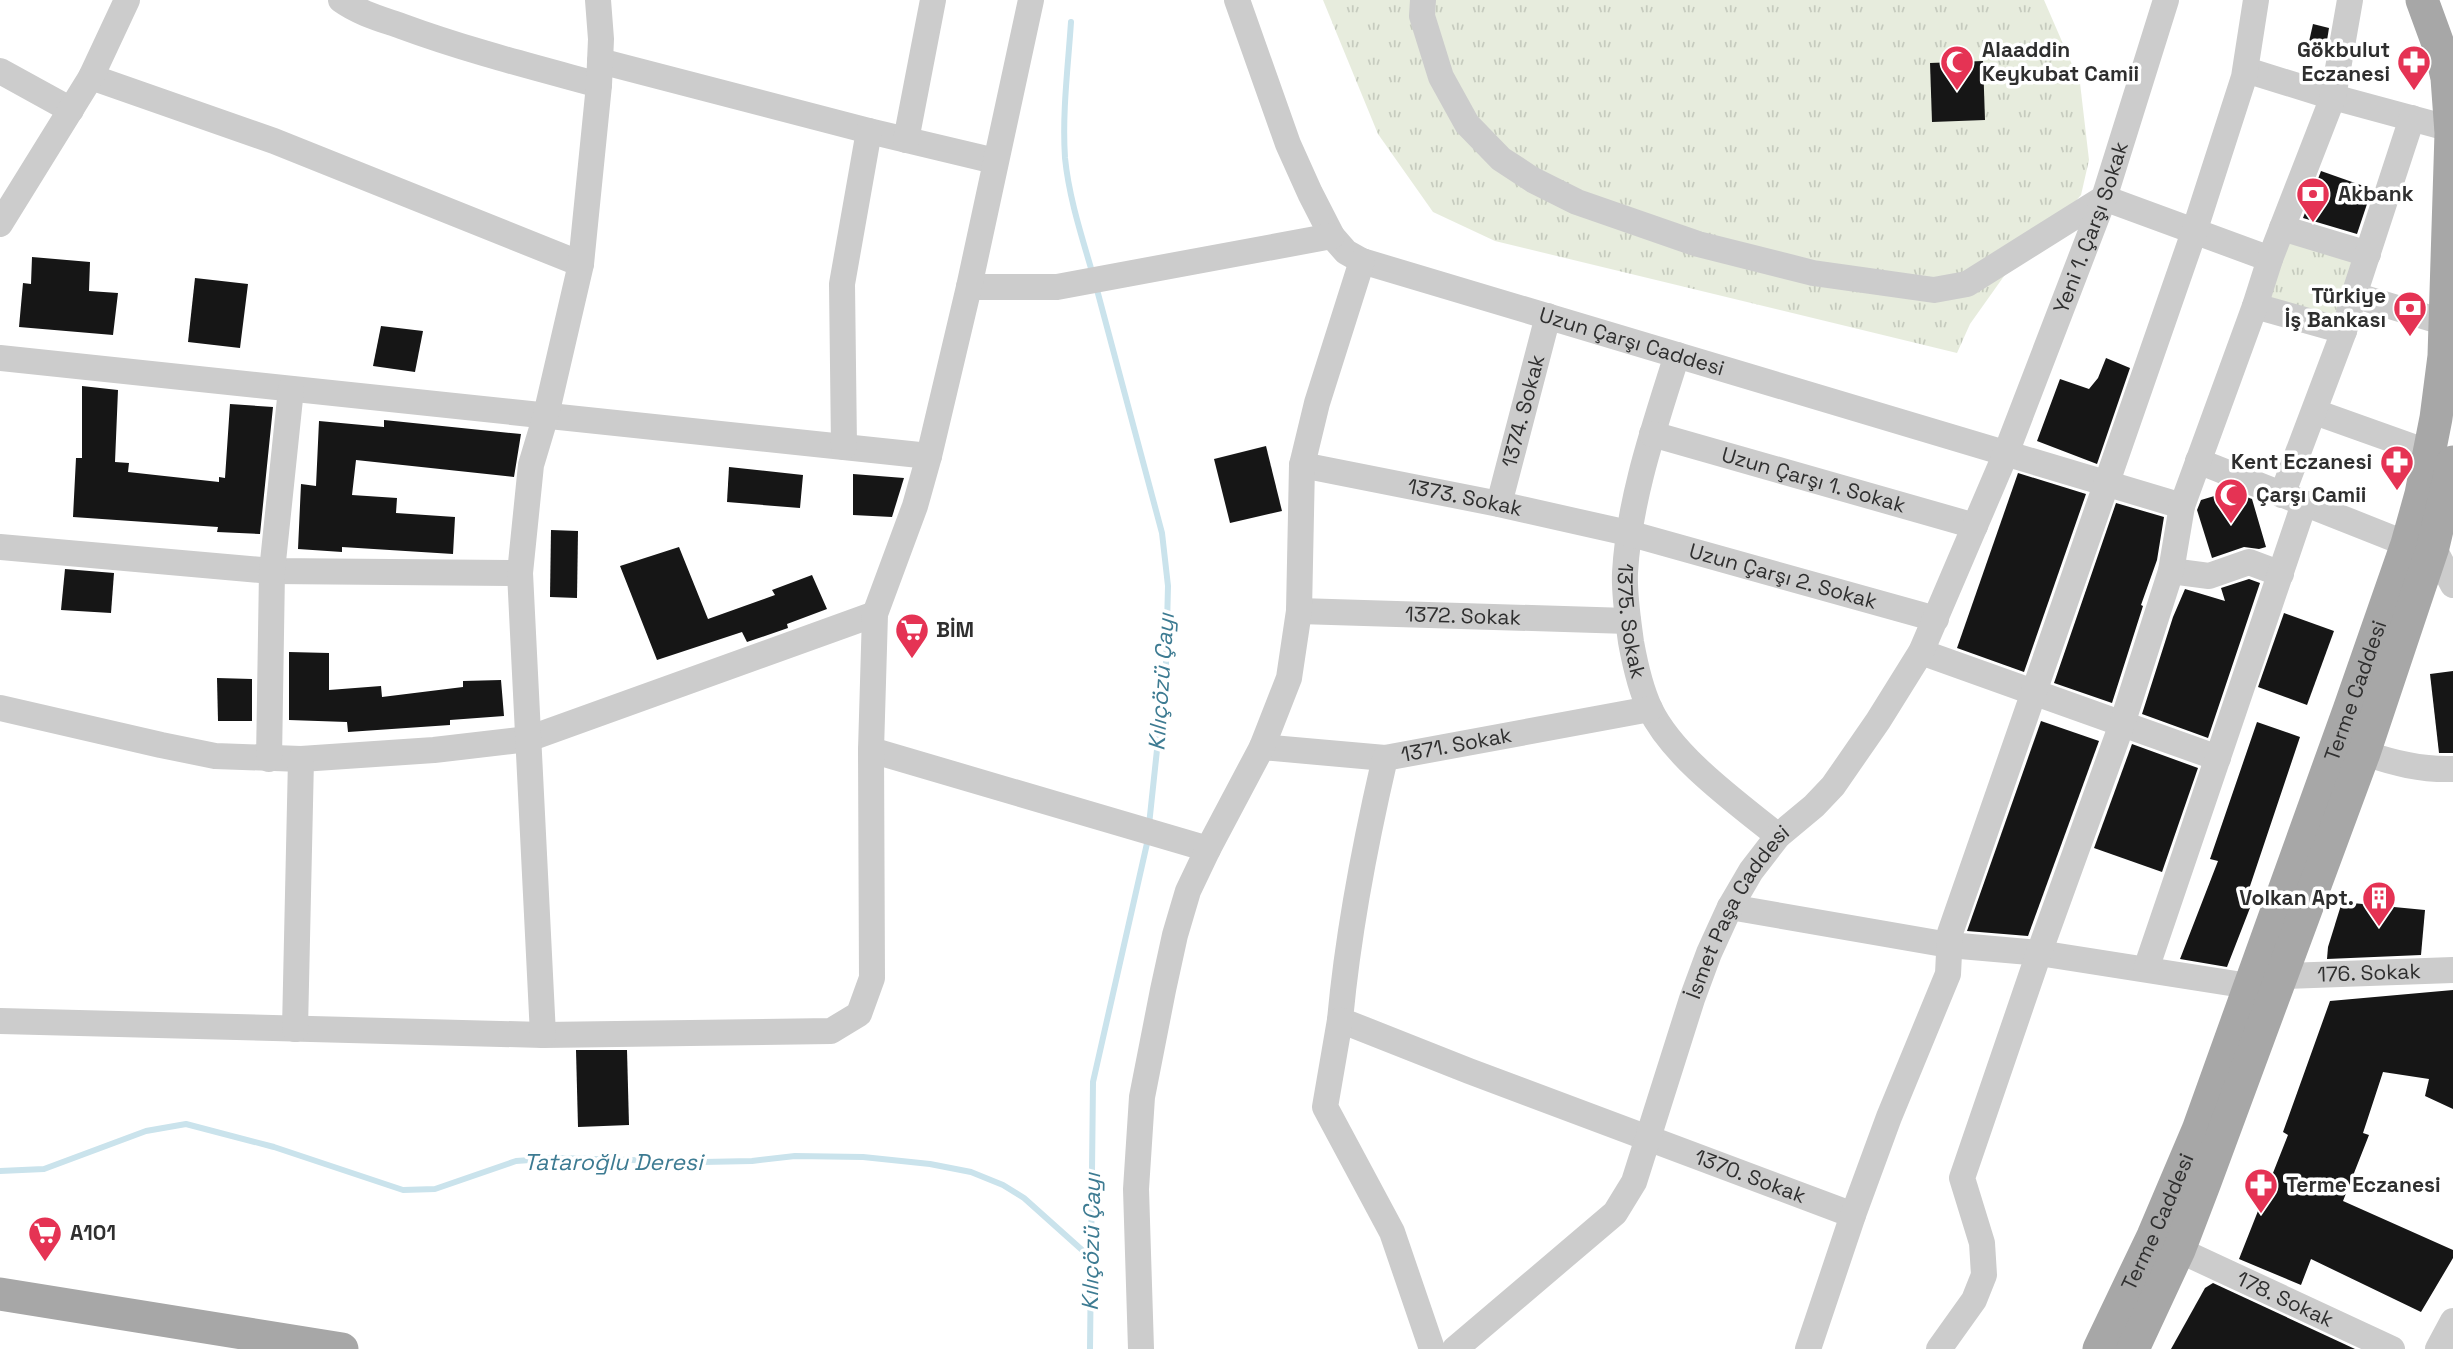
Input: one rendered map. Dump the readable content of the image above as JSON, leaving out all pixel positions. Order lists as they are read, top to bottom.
{
  "streets": {
    "main road": ["Terme Caddesi"],
    "street": [
      "Yeni 1. Çarşı Sokak",
      "Uzun Çarşı Caddesi",
      "1374. Sokak",
      "Uzun Çarşı 1. Sokak",
      "1373. Sokak",
      "Uzun Çarşı 2. Sokak",
      "1372. Sokak",
      "1375. Sokak",
      "1371. Sokak",
      "İsmet Paşa Caddesi",
      "176. Sokak",
      "1370. Sokak",
      "178. Sokak"
    ]
  },
  "crossings": [
    ["Yeni 1. Çarşı Sokak", "Uzun Çarşı Caddesi"],
    ["Yeni 1. Çarşı Sokak", "İsmet Paşa Caddesi"],
    ["Uzun Çarşı Caddesi", "1374. Sokak"],
    ["Uzun Çarşı Caddesi", "1375. Sokak"],
    ["Uzun Çarşı Caddesi", "İsmet Paşa Caddesi"],
    ["1374. Sokak", "1373. Sokak"],
    ["Uzun Çarşı 1. Sokak", "1375. Sokak"],
    ["Uzun Çarşı 1. Sokak", "İsmet Paşa Caddesi"],
    ["1373. Sokak", "Uzun Çarşı 2. Sokak"],
    ["1373. Sokak", "1375. Sokak"],
    ["Uzun Çarşı 2. Sokak", "1375. Sokak"],
    ["Uzun Çarşı 2. Sokak", "İsmet Paşa Caddesi"],
    ["1372. Sokak", "1375. Sokak"],
    ["1375. Sokak", "1371. Sokak"],
    ["1375. Sokak", "İsmet Paşa Caddesi"],
    ["Terme Caddesi", "176. Sokak"],
    ["Terme Caddesi", "178. Sokak"],
    ["İsmet Paşa Caddesi", "1370. Sokak"]
  ],
  "water": ["Kılıçözü Çayı", "Tataroğlu Deresi"],
  "places": {
    "mosque": ["Alaaddin Keykubat Camii", "Çarşı Camii"],
    "pharmacy": ["Gökbulut Eczanesi", "Kent Eczanesi", "Terme Eczanesi"],
    "bank": ["Akbank", "Türkiye İş Bankası"],
    "supermarket": ["BİM", "A101"],
    "building": ["Volkan Apt."]
  }
}
